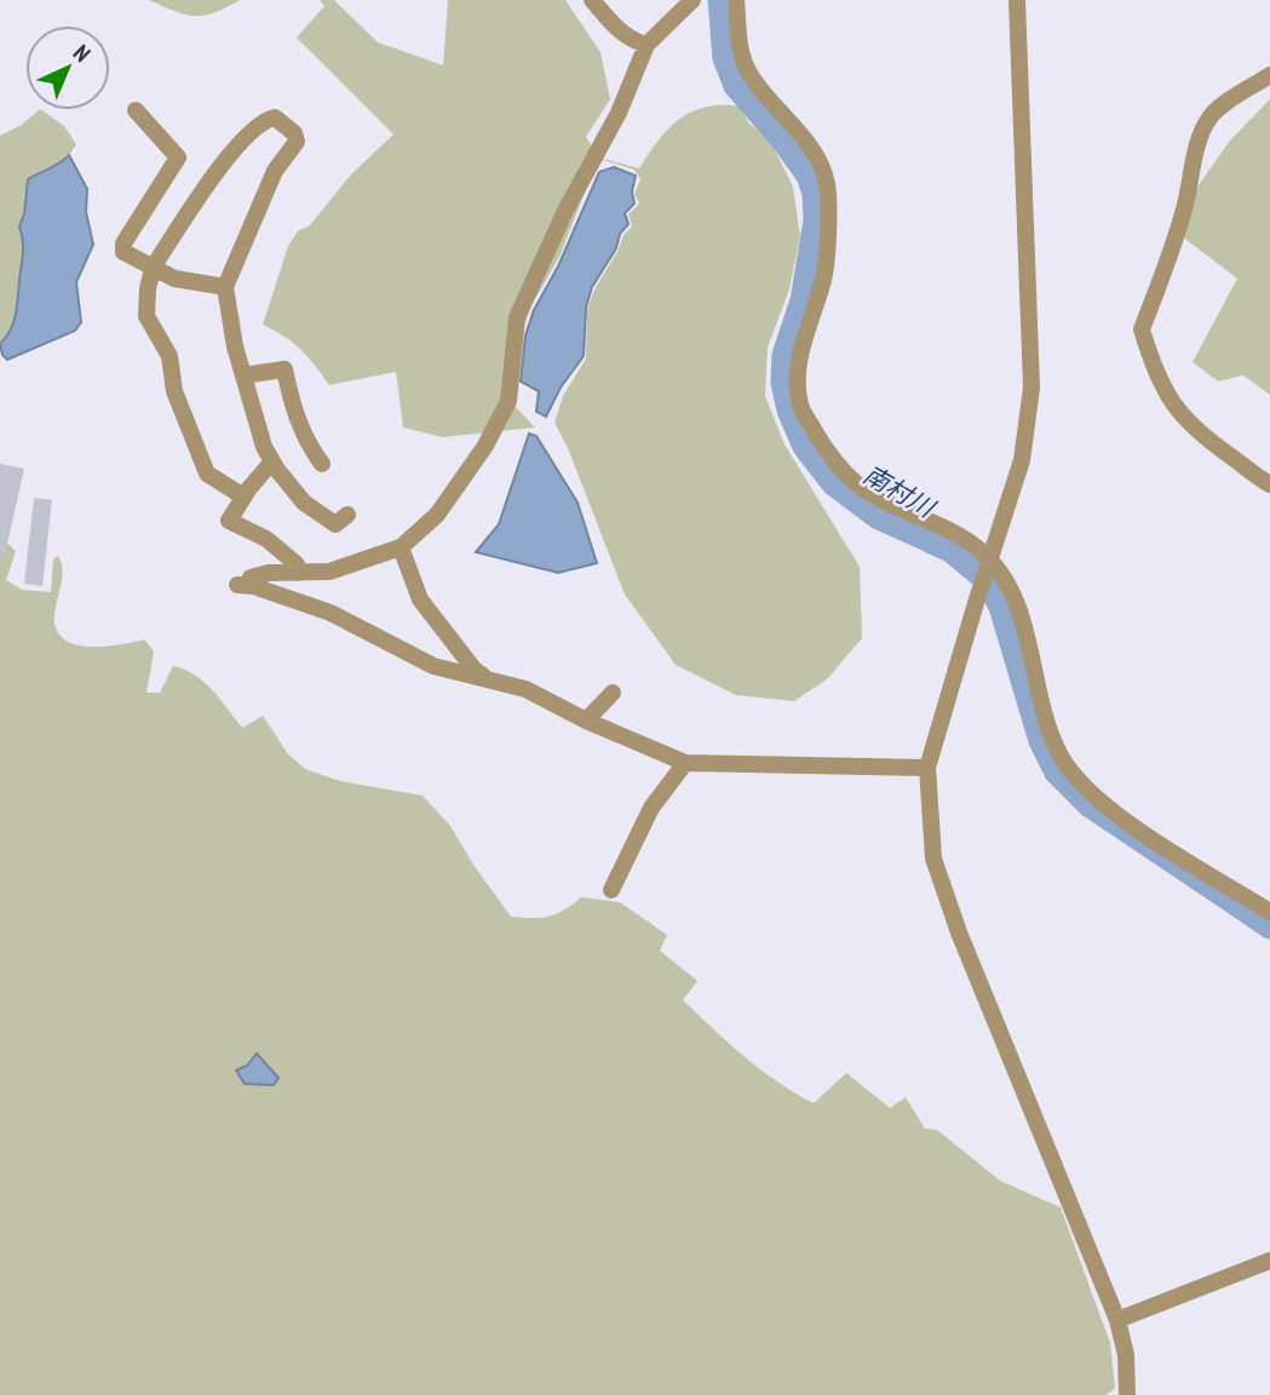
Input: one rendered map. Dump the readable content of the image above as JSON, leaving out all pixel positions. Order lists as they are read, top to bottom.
{
  "water": ["南村川"],
  "north": "top right"
}
